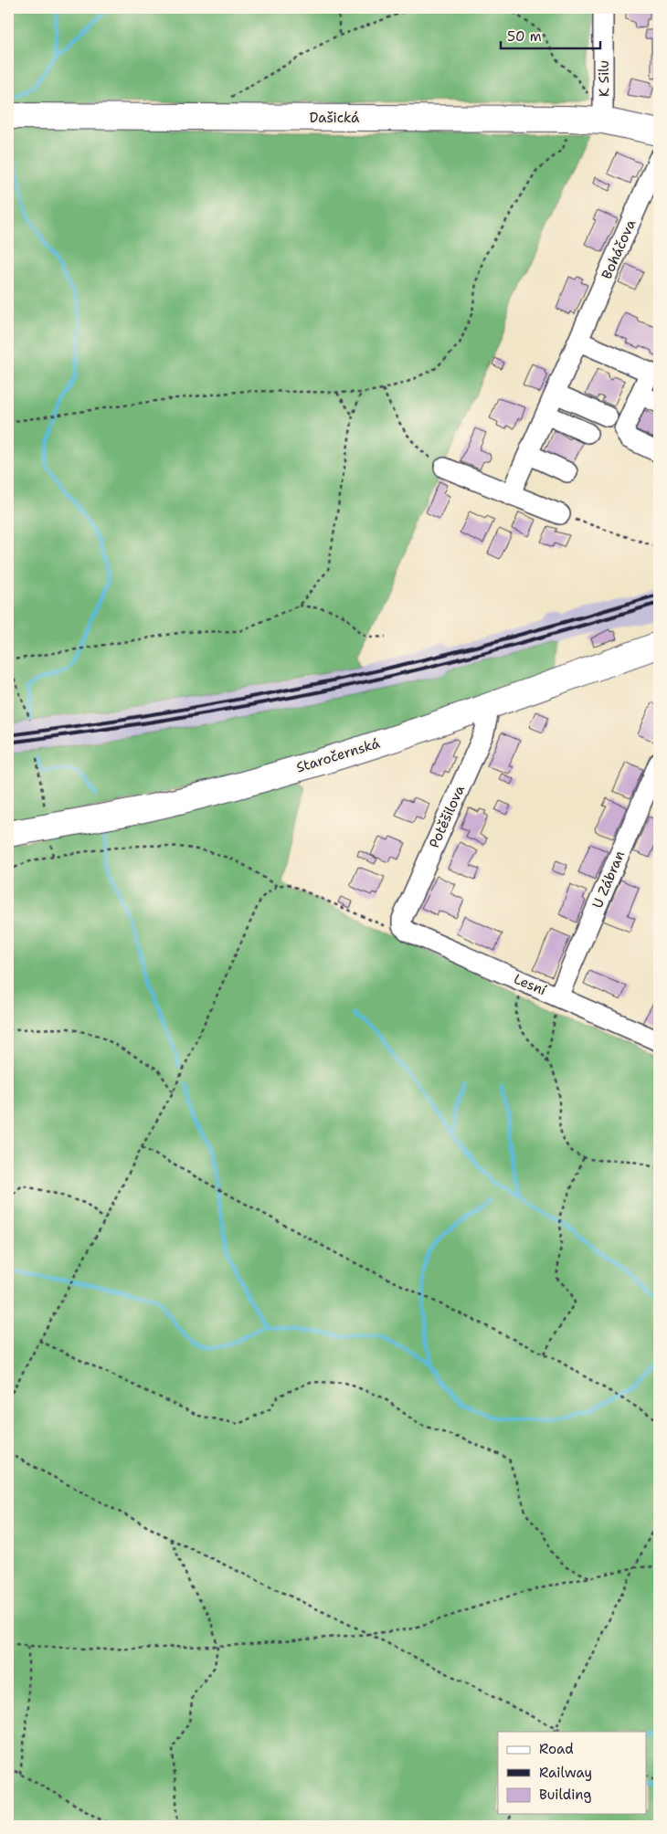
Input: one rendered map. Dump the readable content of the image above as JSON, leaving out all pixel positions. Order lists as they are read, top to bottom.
{
  "streets": {
    "main road": ["Dašická", "Staročernská"],
    "street": [
      "K Silu",
      "Boháčova",
      "Potěšilova",
      "U Zábran",
      "Lesní"
    ]
  },
  "crossings": [
    ["K Silu", "Dašická"],
    ["Staročernská", "Potěšilova"],
    ["Potěšilova", "Lesní"],
    ["U Zábran", "Lesní"]
  ],
  "legend": ["Road", "Railway", "Building"],
  "scale_bar": "50 m"
}
